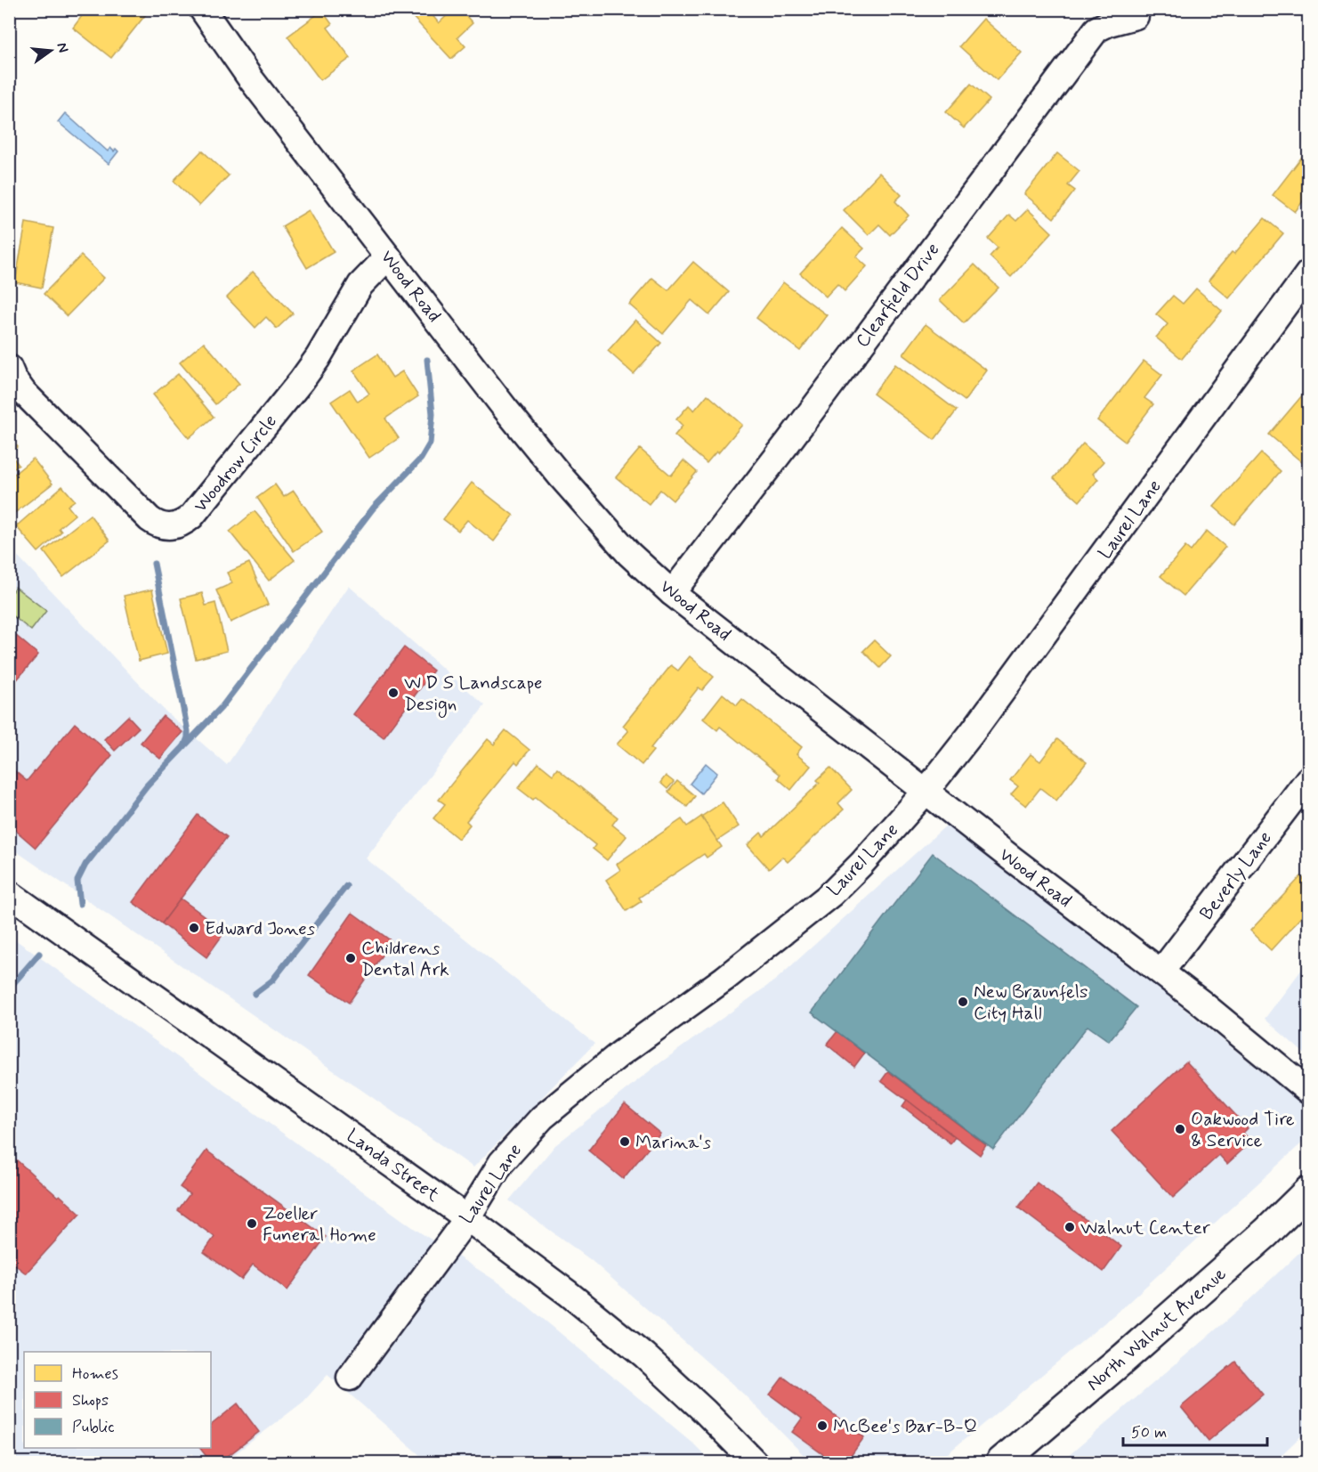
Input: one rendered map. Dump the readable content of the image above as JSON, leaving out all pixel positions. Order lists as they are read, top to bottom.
{
  "streets": {
    "main road": ["North Walnut Avenue"],
    "street": [
      "Wood Road",
      "Clearfield Drive",
      "Woodrow Circle",
      "Laurel Lane",
      "Beverly Lane",
      "Landa Street"
    ]
  },
  "crossings": [
    ["Wood Road", "Clearfield Drive"],
    ["Wood Road", "Woodrow Circle"],
    ["Wood Road", "Laurel Lane"],
    ["Wood Road", "Beverly Lane"],
    ["Laurel Lane", "Landa Street"]
  ],
  "places": [
    "W D S Landscape Design",
    "Edward Jones",
    "Childrens Dental Ark",
    "New Braunfels City Hall",
    "Oakwood Tire & Service",
    "Marina's",
    "Zoeller Funeral Home",
    "Walnut Center",
    "McBee's Bar-B-Q"
  ],
  "legend": ["Homes", "Shops", "Public"],
  "scale_bar": "50 m",
  "north": "right"
}
